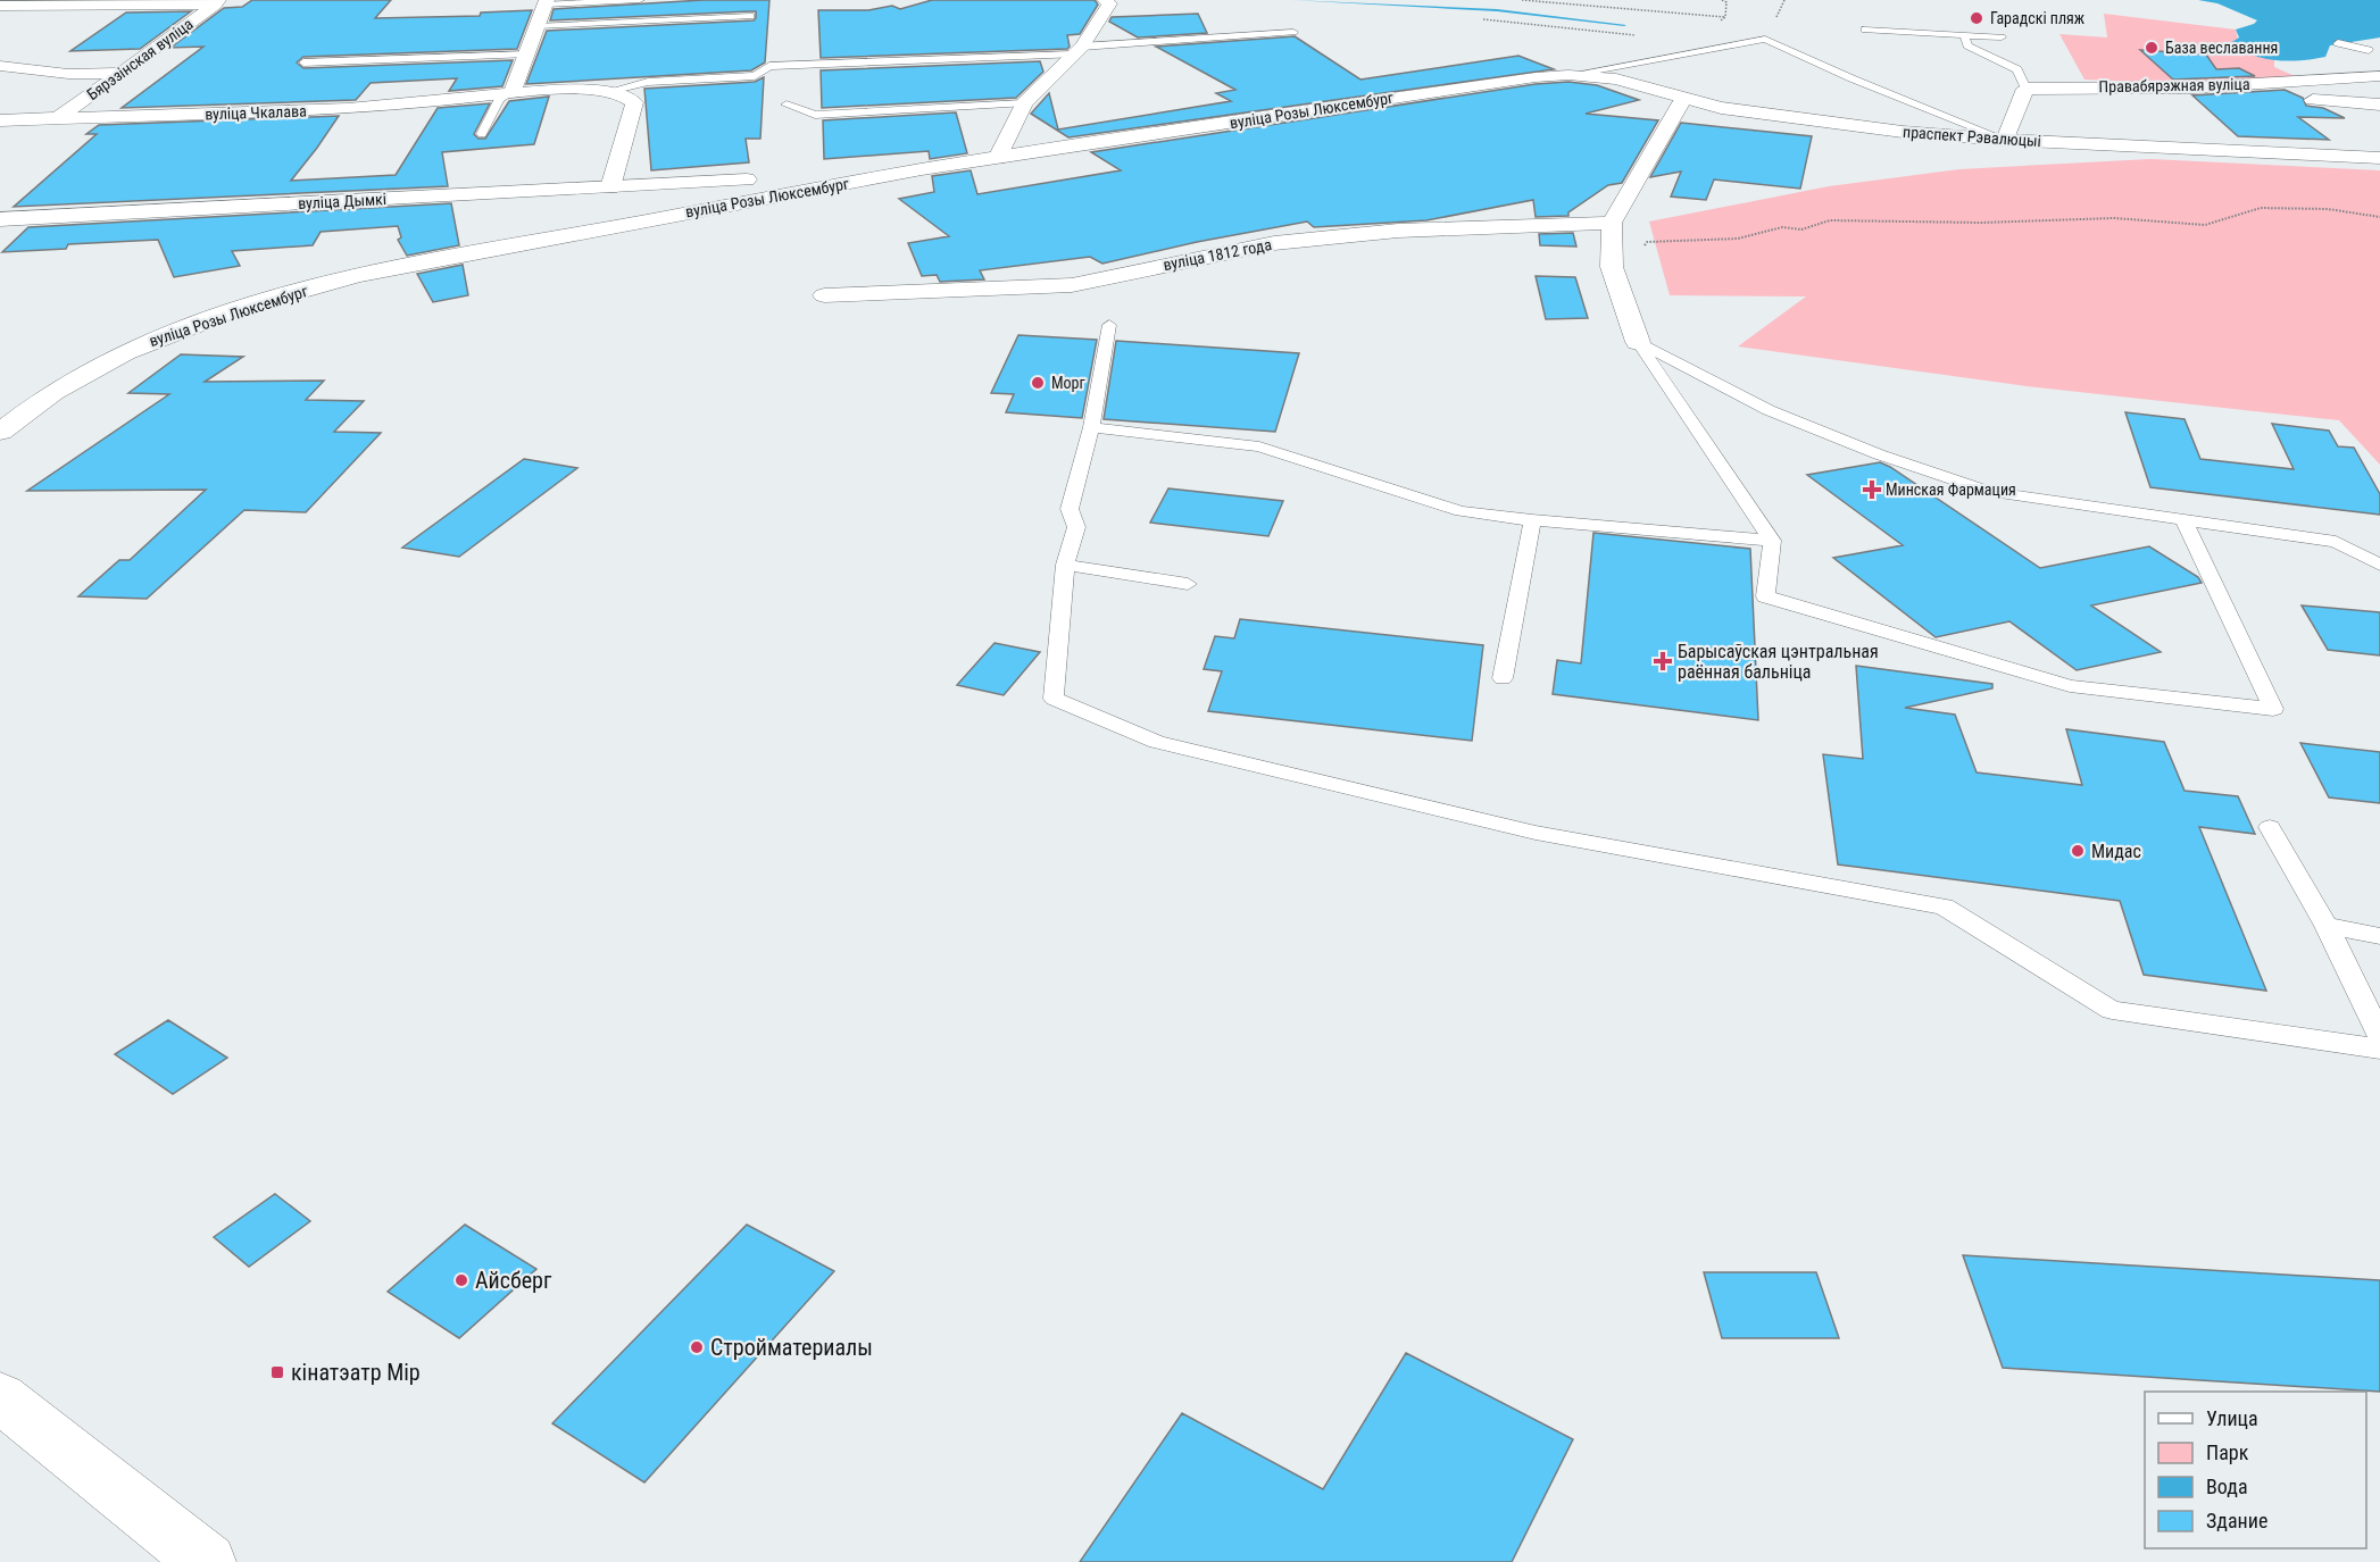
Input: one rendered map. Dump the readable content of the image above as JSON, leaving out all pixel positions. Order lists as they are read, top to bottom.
{
  "streets": {
    "street": [
      "Бярэзінская вуліца",
      "Правабярэжная вуліца",
      "вуліца Розы Люксембург",
      "вуліца Чкалава",
      "праспект Рэвалюцыі",
      "вуліца Дымкі",
      "вуліца 1812 года"
    ]
  },
  "crossings": [
    ["Бярэзінская вуліца", "вуліца Чкалава"],
    ["вуліца Розы Люксембург", "праспект Рэвалюцыі"],
    ["вуліца Розы Люксембург", "вуліца Дымкі"]
  ],
  "places": {
    "other": [
      "Гарадскі пляж",
      "База веславання",
      "Морг",
      "Мидас",
      "Айсберг",
      "Стройматериалы"
    ],
    "health": ["Минская Фармация", "Барысаўская цэнтральная раённая бальніца"],
    "transit": ["кінатэатр Мір"]
  },
  "legend": [
    "Улица",
    "Парк",
    "Вода",
    "Здание"
  ]
}
